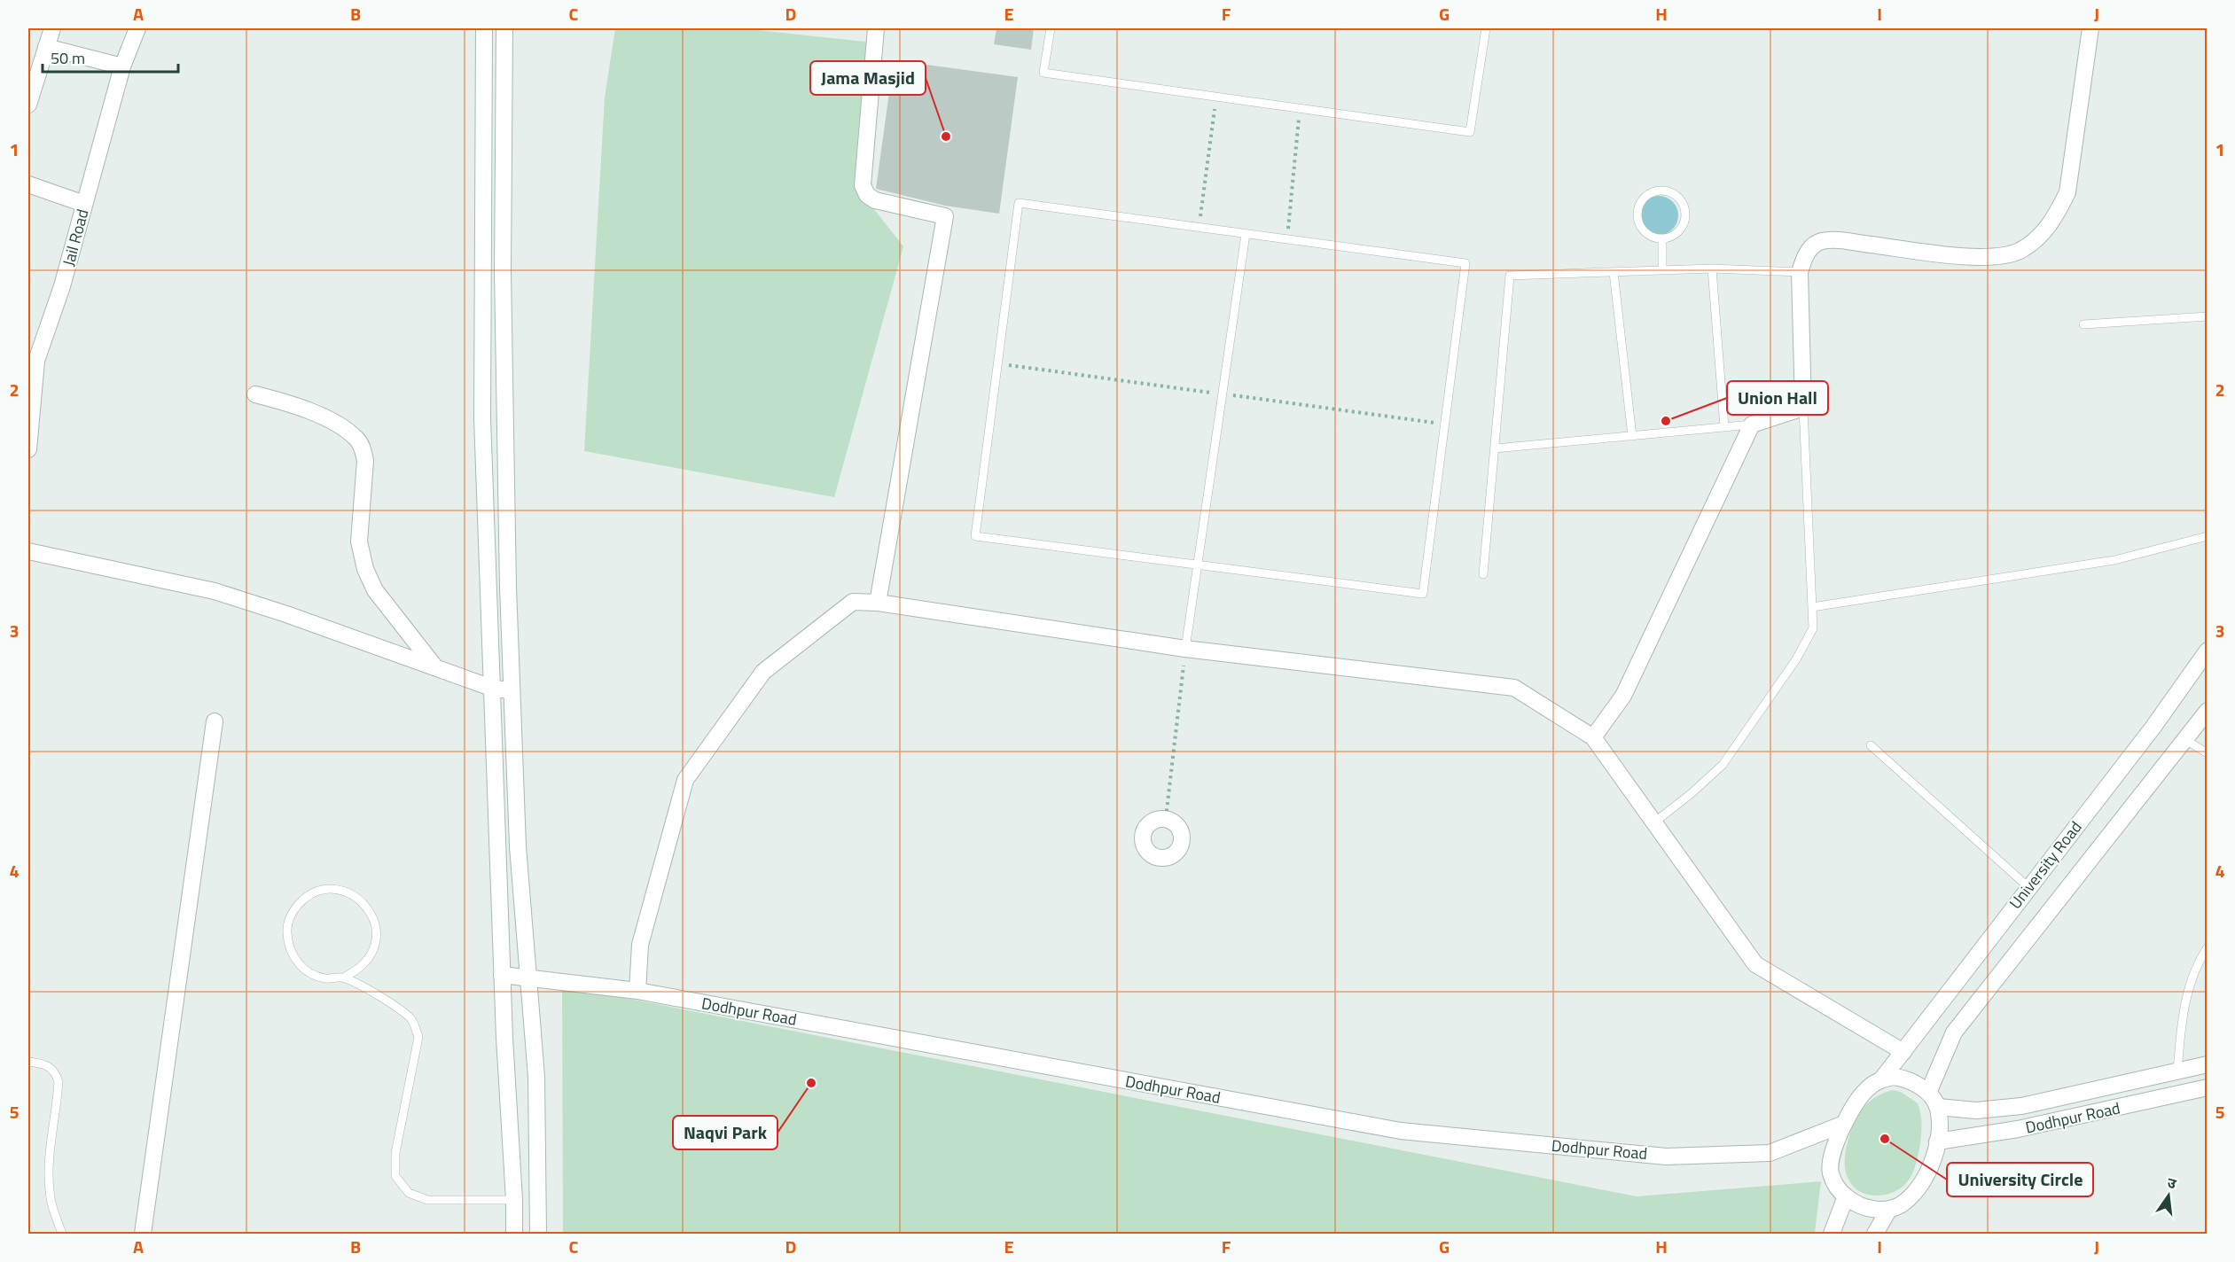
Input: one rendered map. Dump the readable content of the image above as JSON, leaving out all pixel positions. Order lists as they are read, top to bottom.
{
  "streets": {
    "street": ["Jail Road", "University Road", "Dodhpur Road"]
  },
  "crossings": [
    ["University Road", "Dodhpur Road"]
  ],
  "places": [
    "Jama Masjid",
    "Union Hall",
    "Naqvi Park",
    "University Circle"
  ],
  "scale_bar": "50 m",
  "north": "top",
  "grid": {
    "columns": [
      "A",
      "B",
      "C",
      "D",
      "E",
      "F",
      "G",
      "H",
      "I",
      "J"
    ],
    "rows": [
      "1",
      "2",
      "3",
      "4",
      "5"
    ]
  }
}
